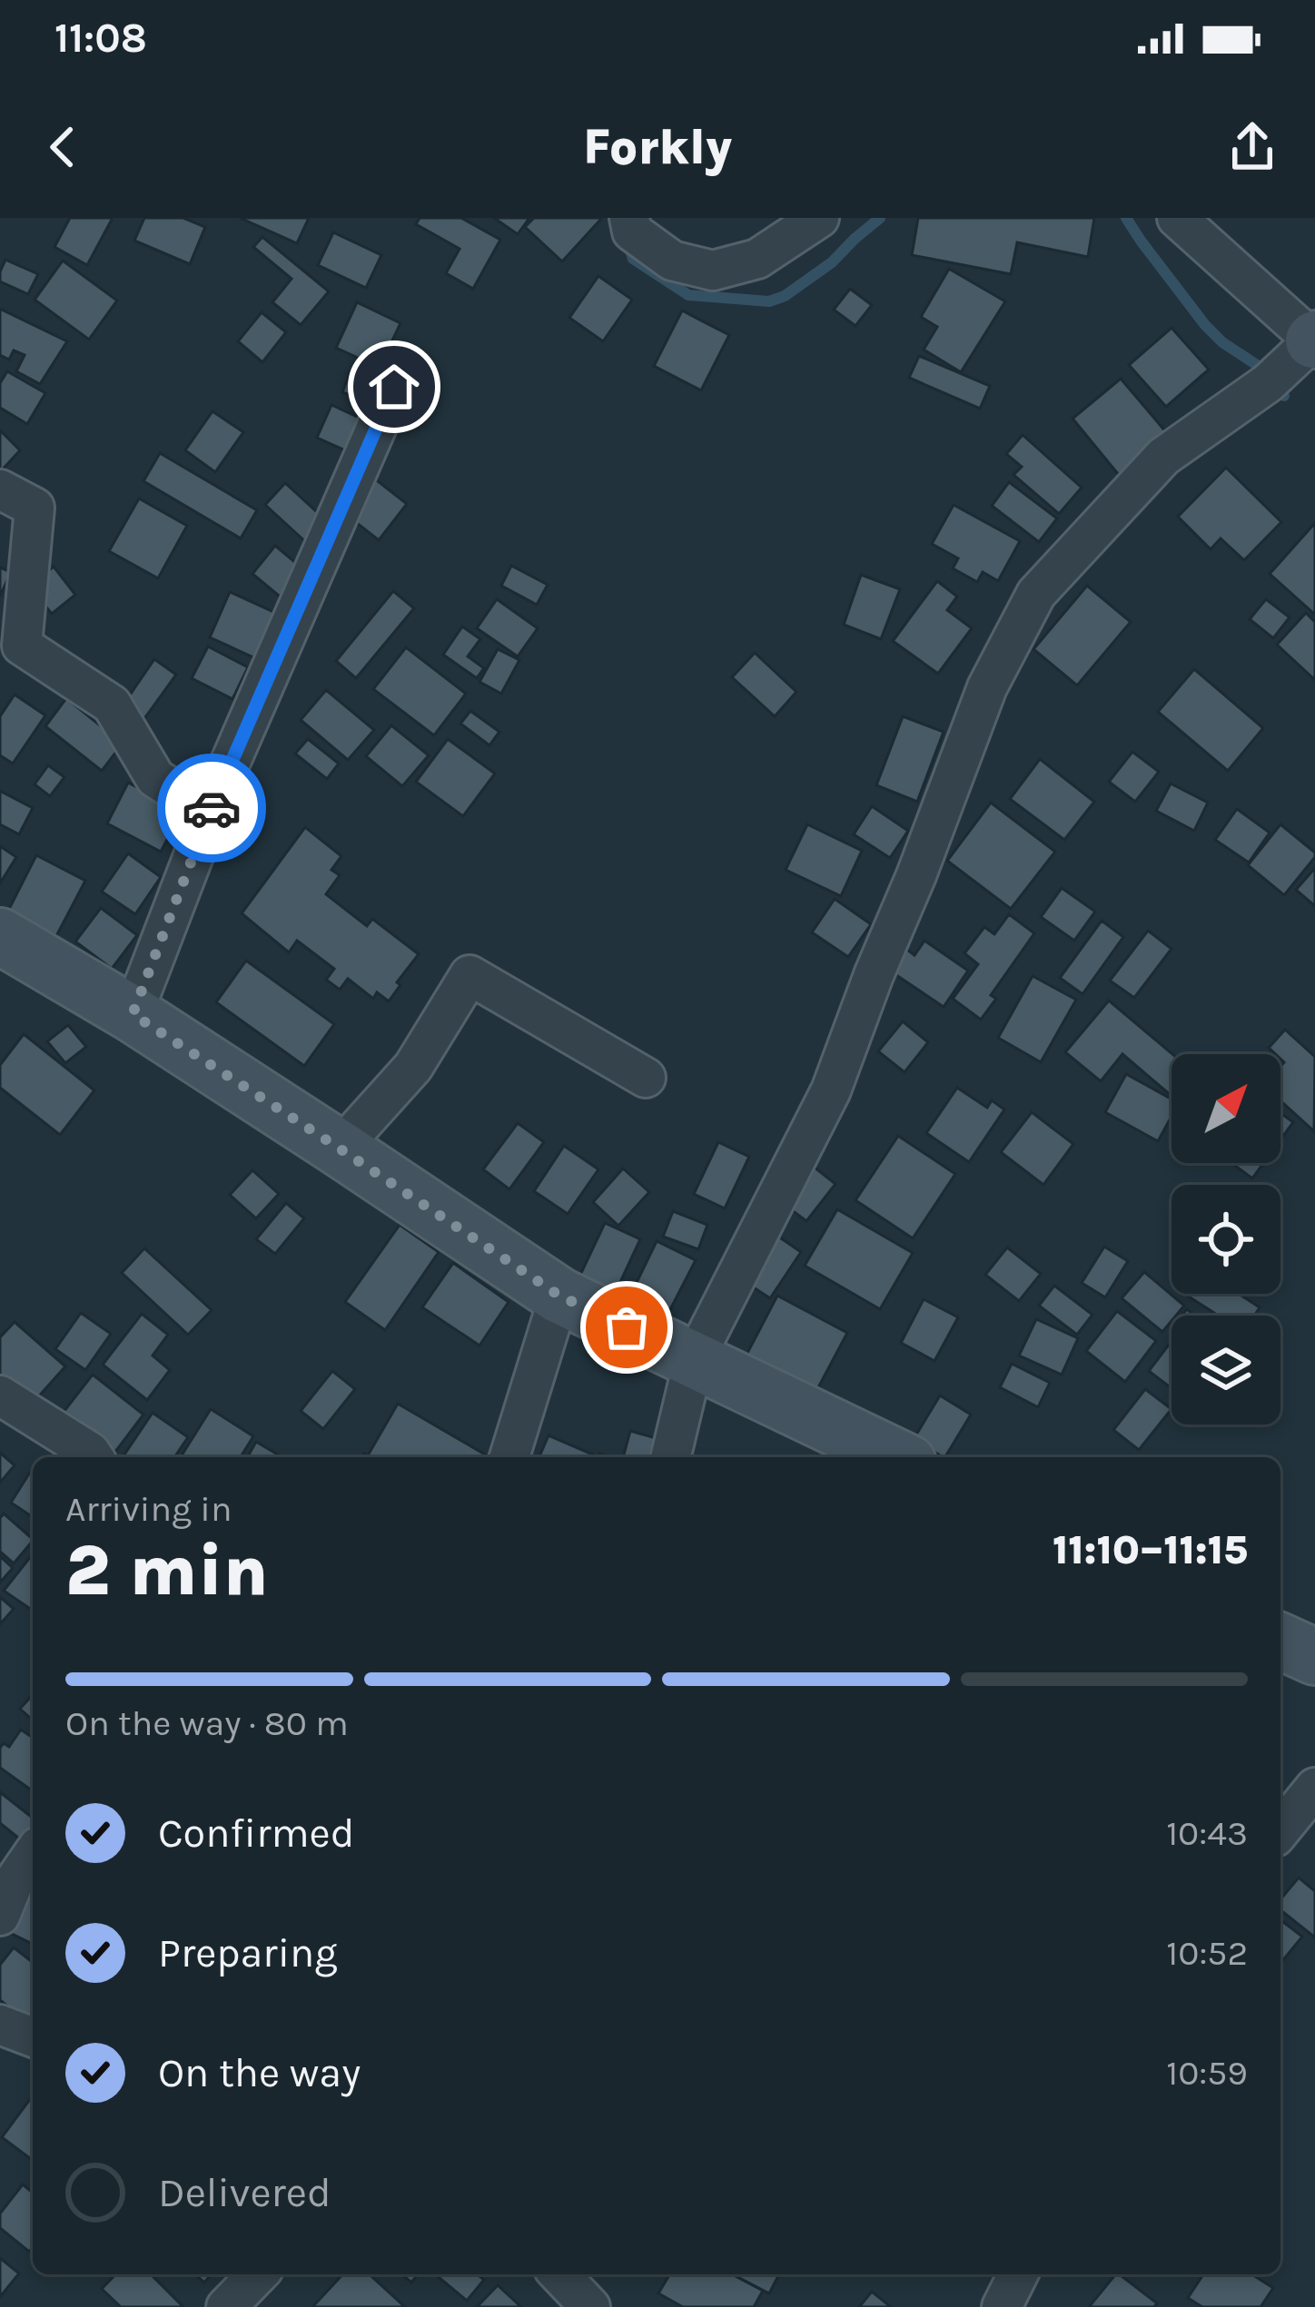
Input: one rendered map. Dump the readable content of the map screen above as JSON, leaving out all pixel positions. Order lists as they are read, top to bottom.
{
  "north": "top right",
  "page": {
    "status": "11:08",
    "header": "Forkly",
    "heading": ["2 min", "Arriving in", "11:10–11:15"],
    "bar": "On the way · 80 m",
    "list": [
      ["Confirmed", "10:43"],
      ["Preparing", "10:52"],
      ["On the way", "10:59"],
      "Delivered"
    ]
  }
}
